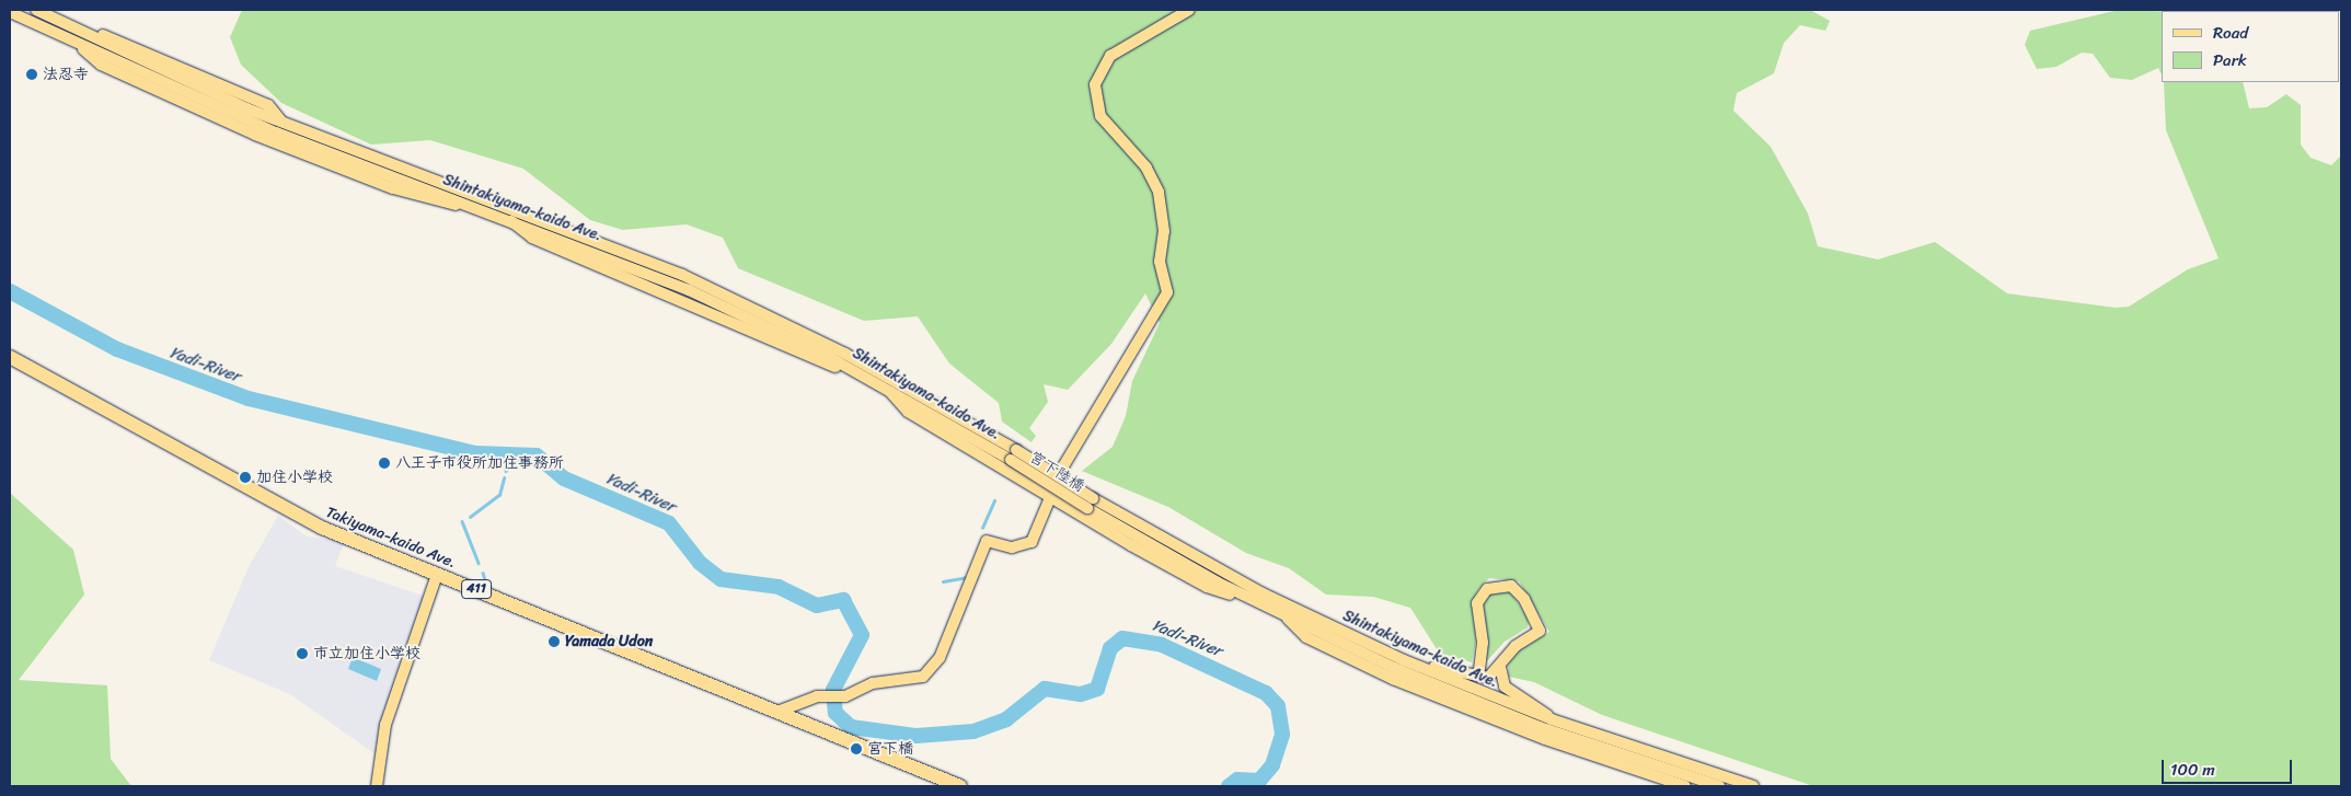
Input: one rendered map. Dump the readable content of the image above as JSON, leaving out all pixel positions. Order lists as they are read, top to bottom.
{
  "streets": {
    "highway": ["Takiyama-kaido Ave.", "411"],
    "main road": ["Shintakiyama-kaido Ave.", "宮下陸橋"]
  },
  "crossings": [
    ["Shintakiyama-kaido Ave.", "宮下陸橋"]
  ],
  "water": ["Yadi-River"],
  "places": [
    "法忍寺",
    "八王子市役所加住事務所",
    "加住小学校",
    "Yamada Udon",
    "市立加住小学校",
    "宮下橋"
  ],
  "legend": ["Road", "Park"],
  "scale_bar": "100 m"
}
